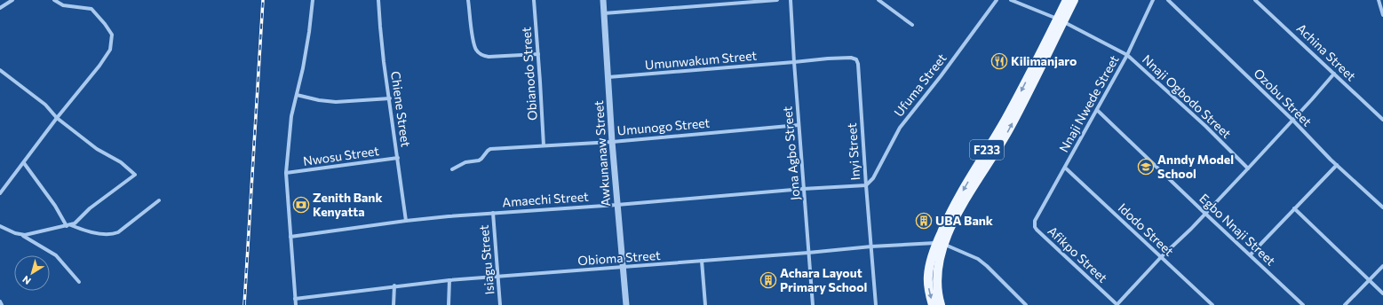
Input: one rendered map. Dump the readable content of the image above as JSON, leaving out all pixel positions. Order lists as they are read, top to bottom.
{
  "streets": {
    "main road": ["F233"],
    "street": [
      "Achina Street",
      "Umunwakum Street",
      "Obianodo Street",
      "Ufuma Street",
      "Nnaji Ogbodo Street",
      "Ozobu Street",
      "Nnaji Nwede Street",
      "Chiene Street",
      "Umunogo Street",
      "Inyi Street",
      "Awkunanaw Street",
      "Jona Agbo Street",
      "Nwosu Street",
      "Amaechi Street",
      "Idodo Street",
      "Egbo Nnaji Street",
      "Afikpo Street",
      "Obioma Street",
      "Isiagu Street"
    ]
  },
  "crossings": [
    ["Umunwakum Street", "Inyi Street"],
    ["Umunwakum Street", "Awkunanaw Street"],
    ["Umunwakum Street", "Jona Agbo Street"],
    ["Obianodo Street", "Umunogo Street"],
    ["Ufuma Street", "Inyi Street"],
    ["Ufuma Street", "Amaechi Street"],
    ["Nnaji Ogbodo Street", "Nnaji Nwede Street"],
    ["Nnaji Ogbodo Street", "F233"],
    ["Nnaji Nwede Street", "Idodo Street"],
    ["Nnaji Nwede Street", "Egbo Nnaji Street"],
    ["Nnaji Nwede Street", "Afikpo Street"],
    ["Chiene Street", "Nwosu Street"],
    ["Chiene Street", "Amaechi Street"],
    ["Umunogo Street", "Awkunanaw Street"],
    ["Umunogo Street", "Jona Agbo Street"],
    ["F233", "Obioma Street"],
    ["Inyi Street", "Jona Agbo Street"],
    ["Inyi Street", "Amaechi Street"],
    ["Inyi Street", "Obioma Street"],
    ["Awkunanaw Street", "Amaechi Street"],
    ["Awkunanaw Street", "Obioma Street"],
    ["Jona Agbo Street", "Amaechi Street"],
    ["Jona Agbo Street", "Obioma Street"],
    ["Amaechi Street", "Isiagu Street"],
    ["Obioma Street", "Isiagu Street"]
  ],
  "places": {
    "restaurant": ["Kilimanjaro"],
    "school or university": ["Anndy Model School"],
    "bank": ["Zenith Bank Kenyatta"],
    "building": ["UBA Bank", "Achara Layout Primary School"]
  },
  "north": "bottom left"
}
